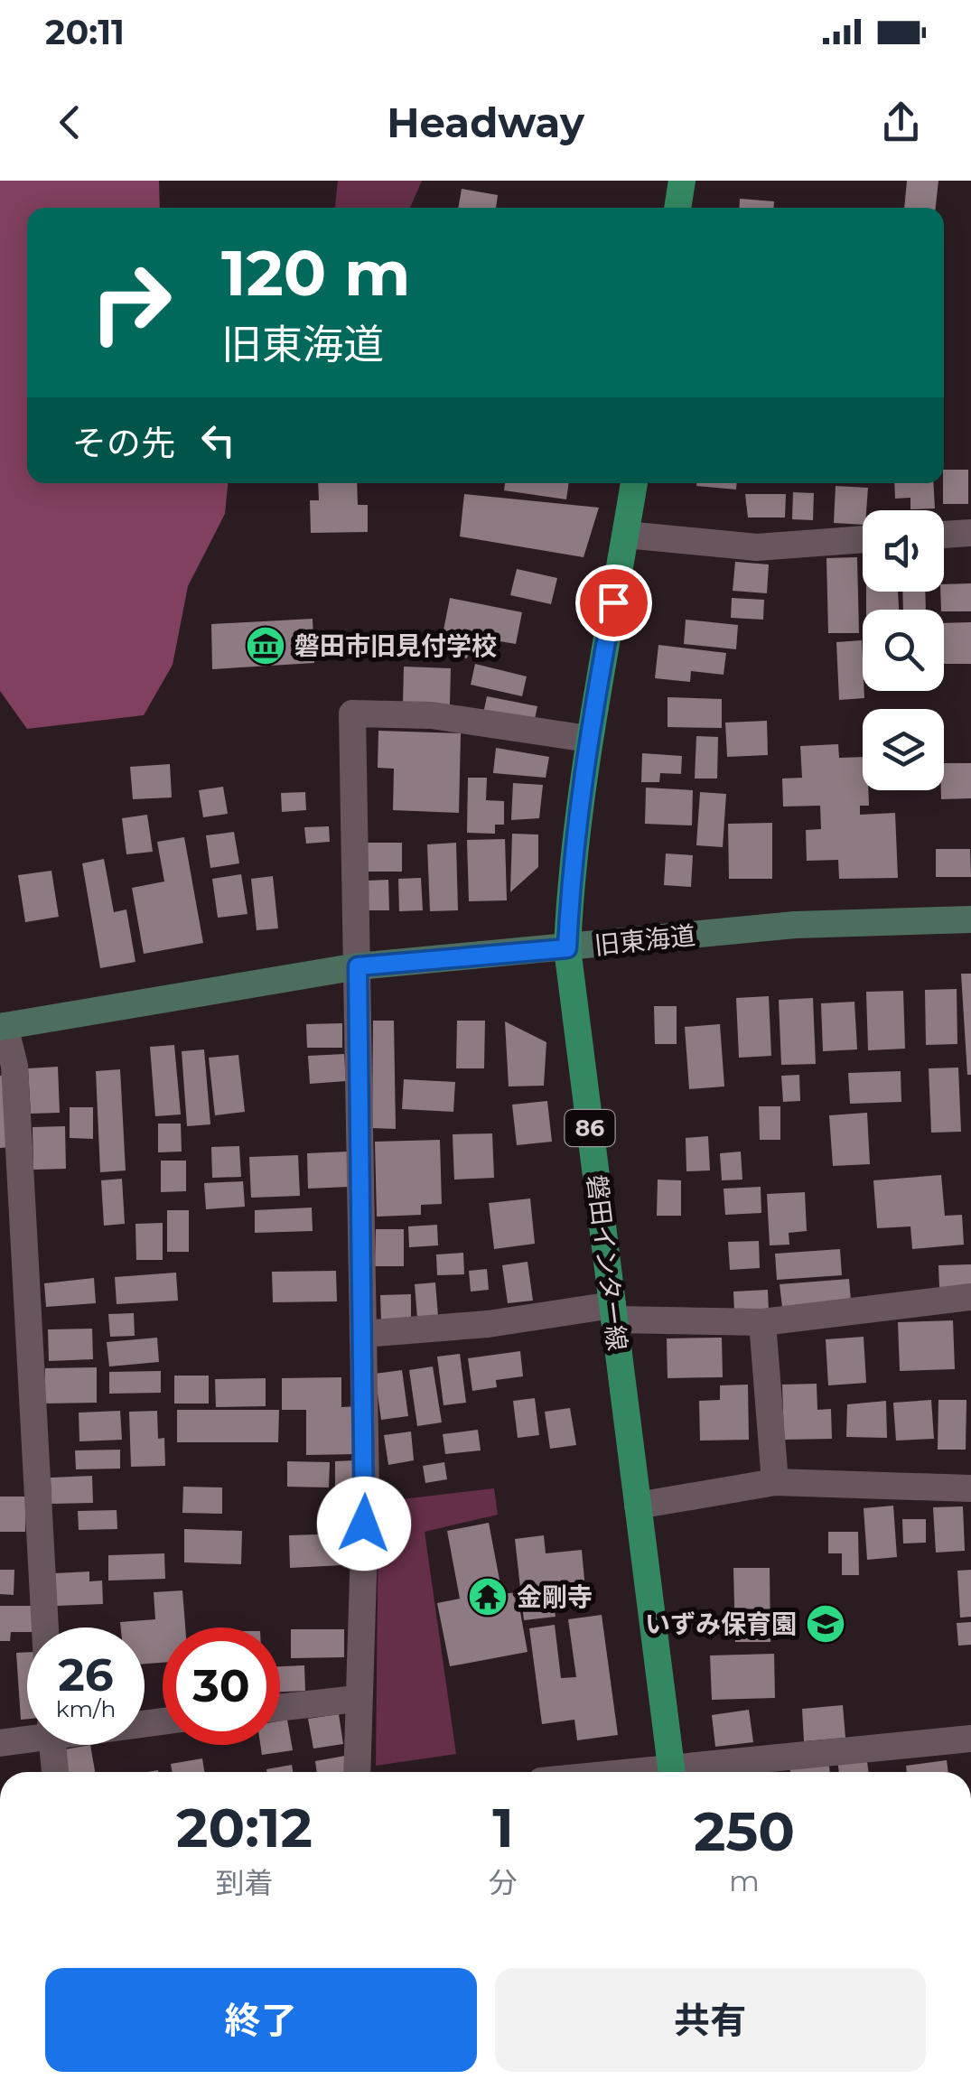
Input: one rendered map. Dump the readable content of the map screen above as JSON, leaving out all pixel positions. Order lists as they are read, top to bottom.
{
  "streets": {
    "main road": ["86", "磐田インター線"],
    "street": ["旧東海道"]
  },
  "crossings": [
    ["旧東海道", "磐田インター線"]
  ],
  "places": {
    "museum": ["磐田市旧見付学校"],
    "temple": ["金剛寺"],
    "school or university": ["いずみ保育園"]
  },
  "page": {
    "status": "20:11",
    "header": "Headway",
    "turn": ["120 m", "旧東海道"],
    "then": "その先",
    "speed": "26 km/h",
    "limit": "30",
    "eta": [
      "20:12",
      "到着",
      "1",
      "分",
      "250",
      "m"
    ],
    "buttons": ["終了", "共有"]
  }
}
